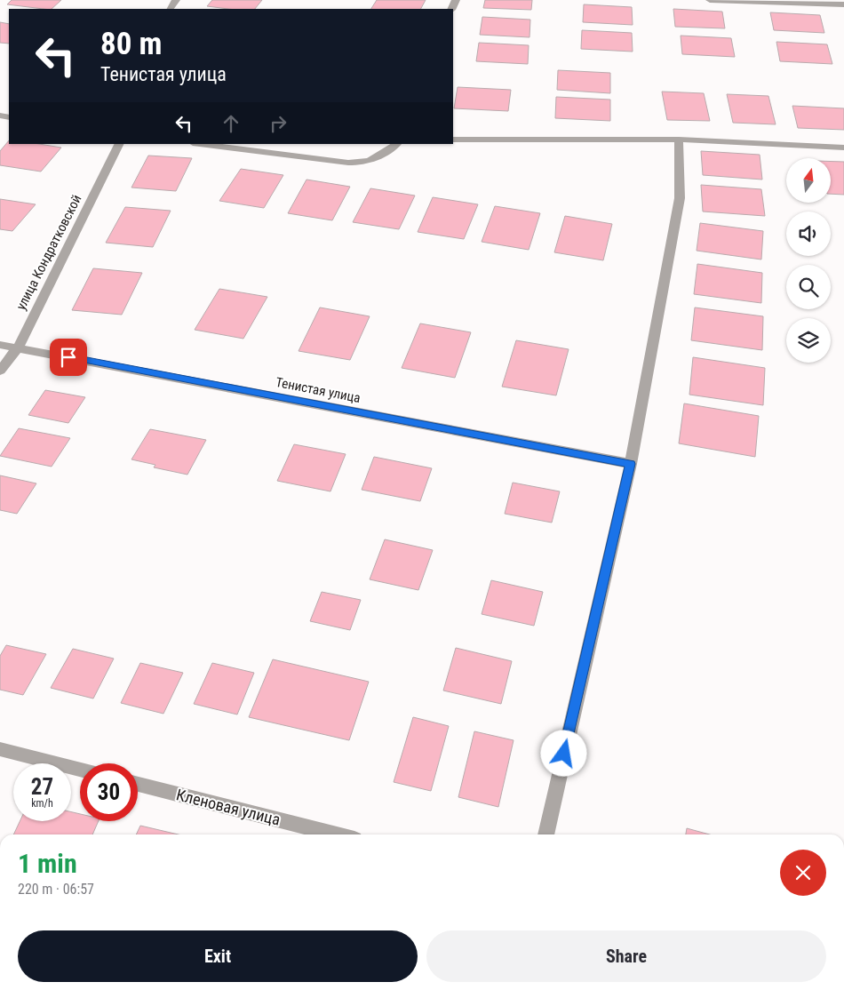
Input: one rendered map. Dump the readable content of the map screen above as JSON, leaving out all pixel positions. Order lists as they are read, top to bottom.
{
  "streets": {
    "street": ["улица Кондратковской", "Тенистая улица", "Кленовая улица"]
  },
  "crossings": [
    ["улица Кондратковской", "Тенистая улица"]
  ],
  "north": "top",
  "page": {
    "turn": ["80 m", "Тенистая улица"],
    "speed": "27 km/h",
    "limit": "30",
    "heading": ["1 min", "220 m · 06:57"],
    "buttons": ["Exit", "Share"]
  }
}
